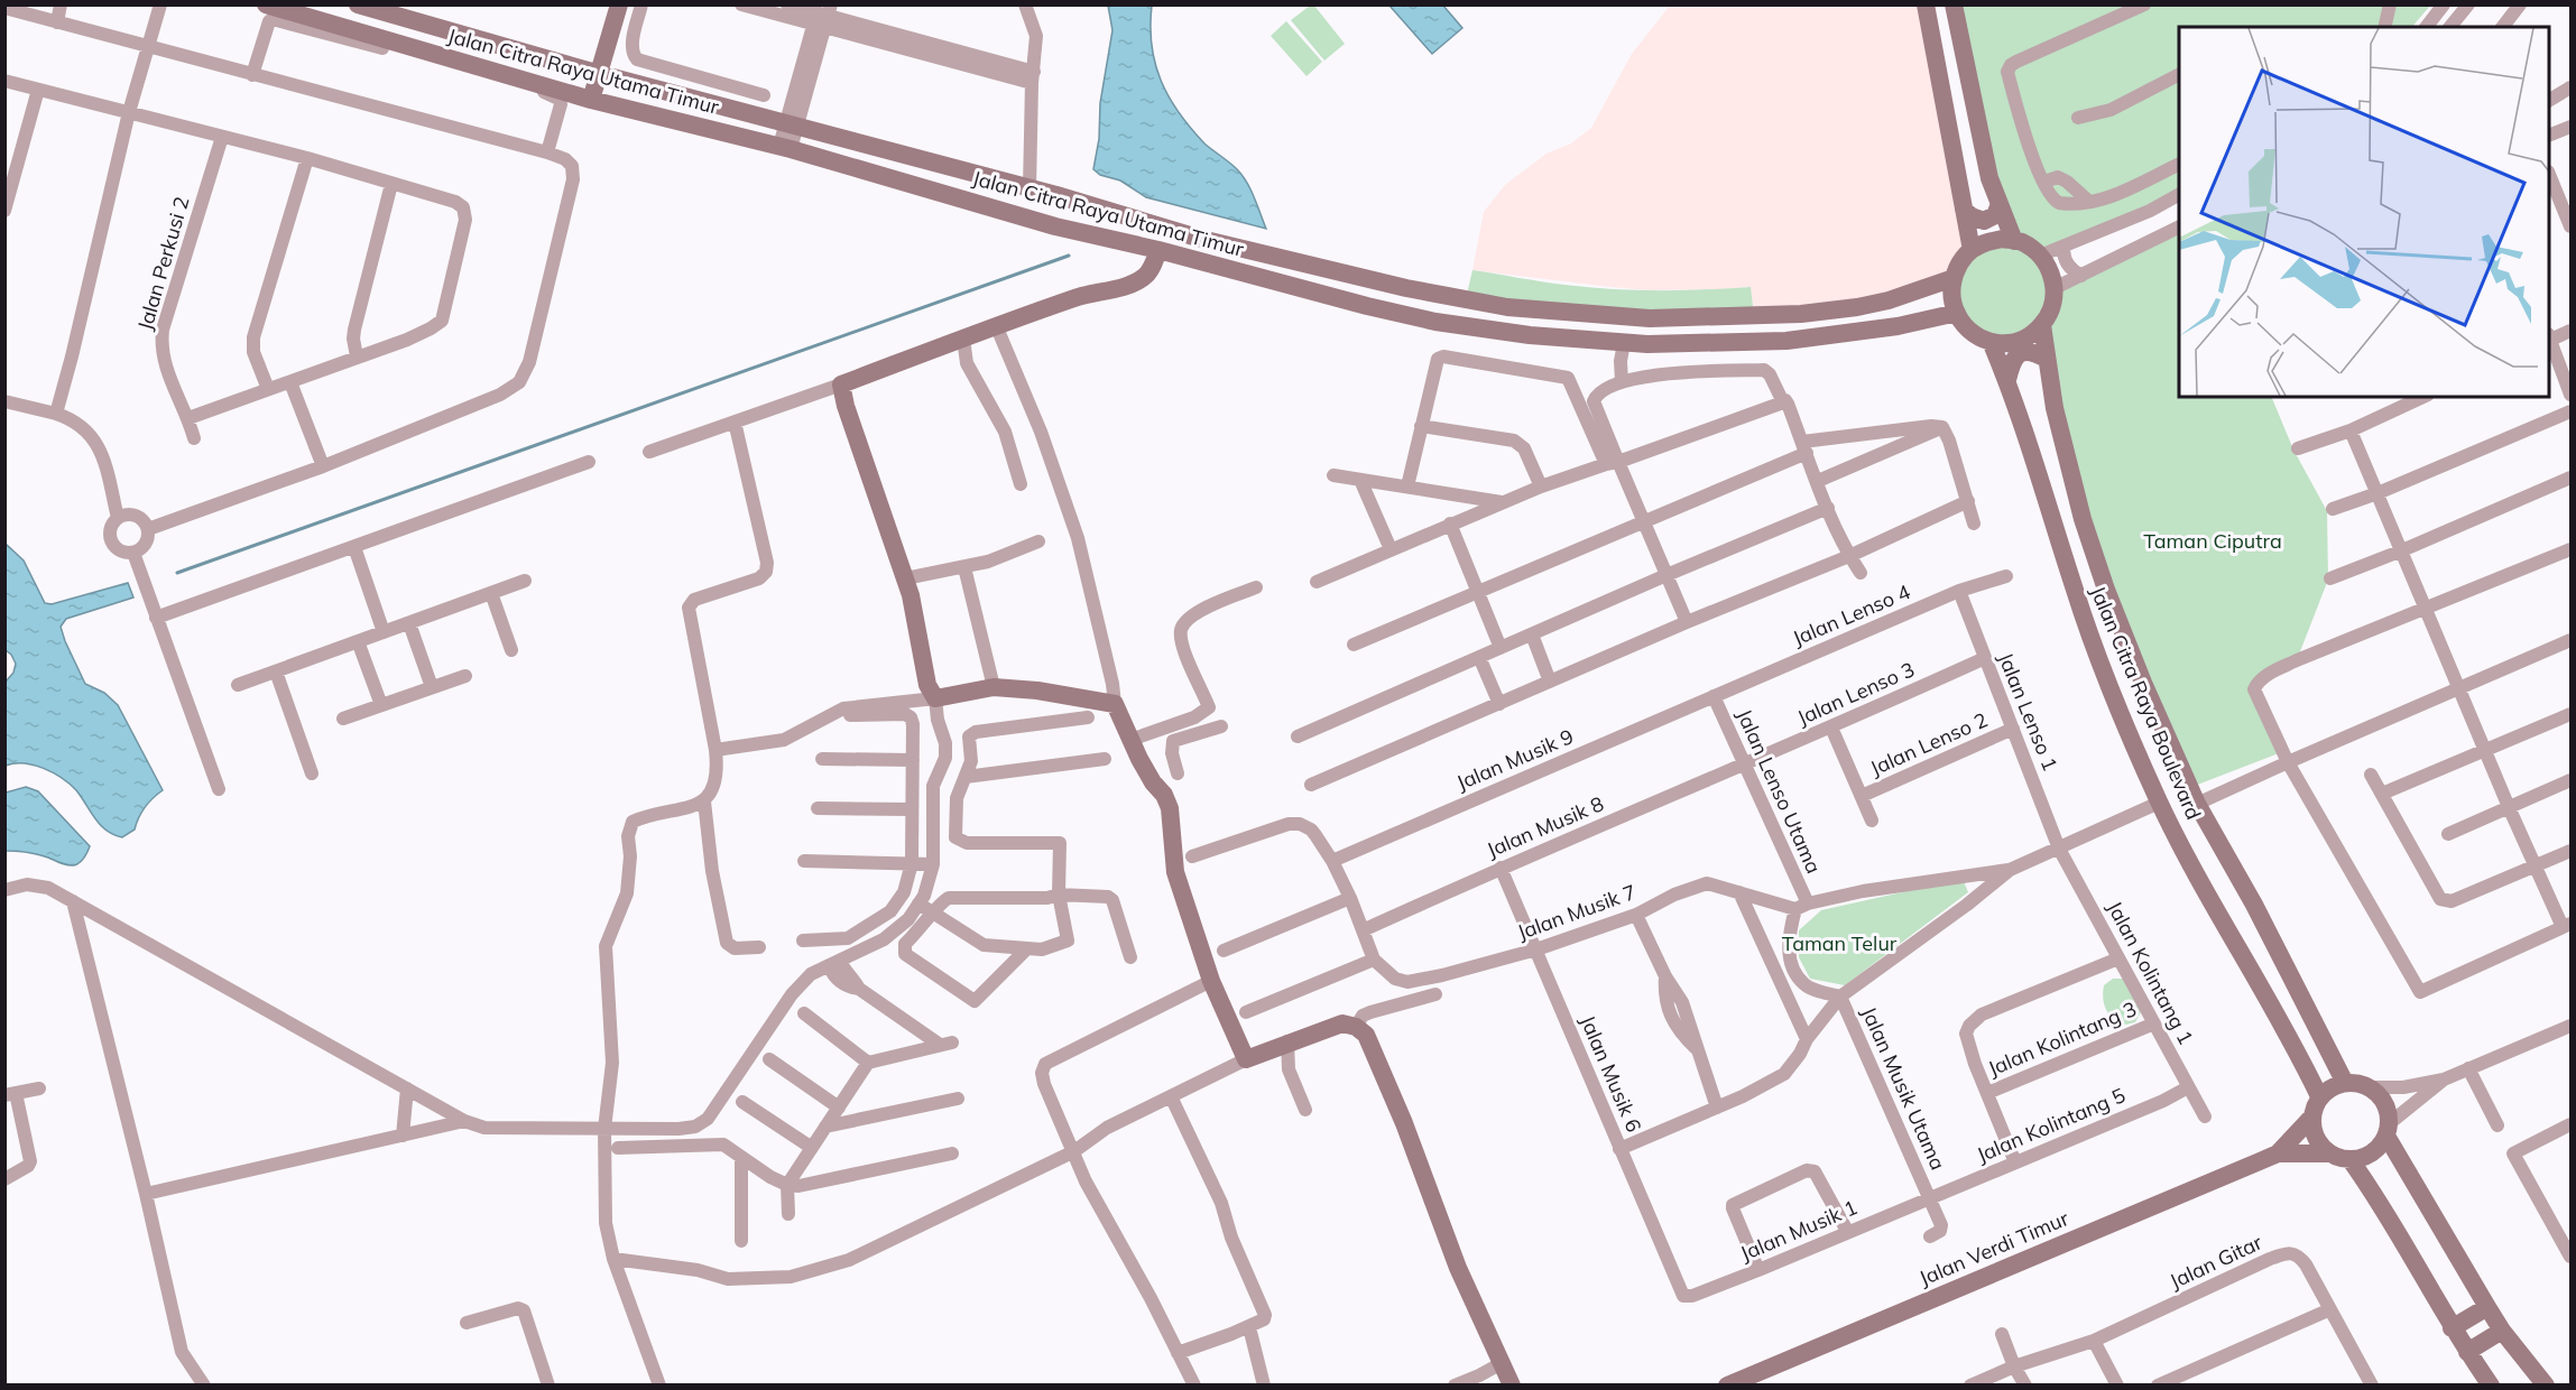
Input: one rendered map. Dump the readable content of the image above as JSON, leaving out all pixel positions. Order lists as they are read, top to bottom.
{
  "streets": {
    "main road": ["Jalan Citra Raya Utama Timur", "Jalan Citra Raya Boulevard", "Jalan Verdi Timur"],
    "street": [
      "Jalan Perkusi 2",
      "Jalan Lenso 4",
      "Jalan Lenso 3",
      "Jalan Lenso 1",
      "Jalan Lenso 2",
      "Jalan Musik 9",
      "Jalan Lenso Utama",
      "Jalan Musik 8",
      "Jalan Musik 7",
      "Jalan Kolintang 1",
      "Jalan Kolintang 3",
      "Jalan Musik 6",
      "Jalan Musik Utama",
      "Jalan Kolintang 5",
      "Jalan Musik 1",
      "Jalan Gitar"
    ]
  },
  "crossings": [
    ["Jalan Citra Raya Utama Timur", "Jalan Citra Raya Boulevard"],
    ["Jalan Lenso 4", "Jalan Lenso 1"],
    ["Jalan Lenso 4", "Jalan Musik 9"],
    ["Jalan Lenso 4", "Jalan Lenso Utama"],
    ["Jalan Lenso 3", "Jalan Lenso 1"],
    ["Jalan Lenso 3", "Jalan Lenso 2"],
    ["Jalan Lenso 3", "Jalan Lenso Utama"],
    ["Jalan Lenso 3", "Jalan Musik 8"],
    ["Jalan Citra Raya Boulevard", "Jalan Verdi Timur"],
    ["Jalan Lenso 1", "Jalan Lenso 2"],
    ["Jalan Lenso 1", "Jalan Kolintang 1"],
    ["Jalan Musik 9", "Jalan Lenso Utama"],
    ["Jalan Lenso Utama", "Jalan Musik 8"],
    ["Jalan Lenso Utama", "Jalan Musik 7"],
    ["Jalan Musik 8", "Jalan Musik 6"],
    ["Jalan Musik 7", "Jalan Musik 6"],
    ["Jalan Kolintang 1", "Jalan Kolintang 3"],
    ["Jalan Kolintang 1", "Jalan Kolintang 5"],
    ["Jalan Musik 6", "Jalan Musik 1"],
    ["Jalan Musik Utama", "Jalan Kolintang 5"],
    ["Jalan Musik Utama", "Jalan Musik 1"],
    ["Jalan Kolintang 5", "Jalan Musik 1"]
  ],
  "parks": ["Taman Ciputra", "Taman Telur"]
}
